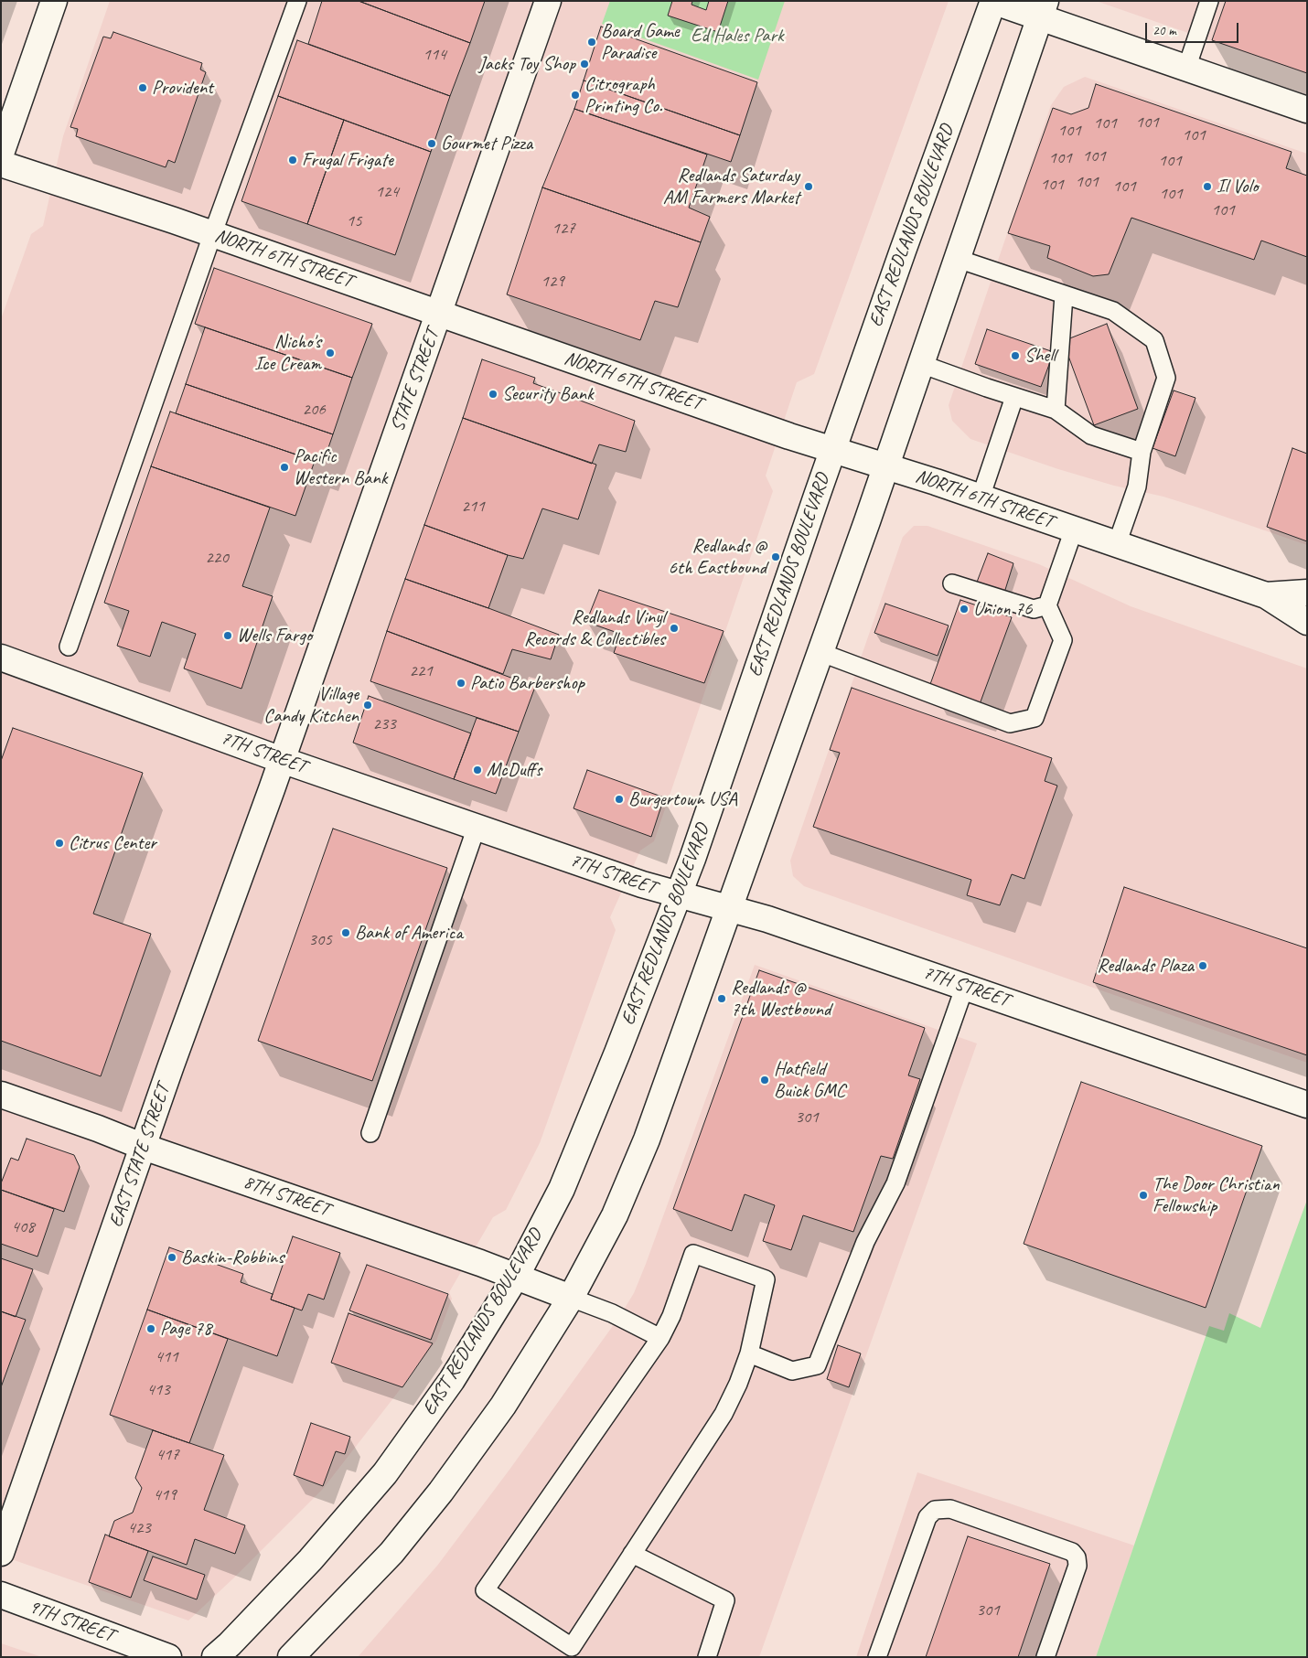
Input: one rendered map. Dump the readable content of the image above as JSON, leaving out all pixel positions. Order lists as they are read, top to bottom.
{
  "streets": {
    "main road": [
      "EAST REDLANDS BOULEVARD",
      "NORTH 6TH STREET",
      "STATE STREET",
      "7TH STREET",
      "EAST STATE STREET",
      "8TH STREET",
      "9TH STREET"
    ]
  },
  "crossings": [
    ["EAST REDLANDS BOULEVARD", "NORTH 6TH STREET"],
    ["EAST REDLANDS BOULEVARD", "7TH STREET"],
    ["EAST REDLANDS BOULEVARD", "8TH STREET"],
    ["NORTH 6TH STREET", "STATE STREET"],
    ["STATE STREET", "7TH STREET"],
    ["STATE STREET", "EAST STATE STREET"],
    ["7TH STREET", "EAST STATE STREET"],
    ["EAST STATE STREET", "8TH STREET"]
  ],
  "parks": ["Ed Hales Park"],
  "places": [
    "Board Game Paradise",
    "Jacks Toy Shop",
    "Provident",
    "Citrograph Printing Co.",
    "Gourmet Pizza",
    "Frugal Frigate",
    "Redlands Saturday AM Farmers Market",
    "Il Volo",
    "Nicho's Ice Cream",
    "Shell",
    "Security Bank",
    "Pacific Western Bank",
    "Redlands @ 6th Eastbound",
    "Union 76",
    "Redlands Vinyl Records & Collectibles",
    "Wells Fargo",
    "Patio Barbershop",
    "Village Candy Kitchen",
    "McDuffs",
    "Burgertown USA",
    "Citrus Center",
    "Bank of America",
    "Redlands Plaza",
    "Redlands @ 7th Westbound",
    "Hatfield Buick GMC",
    "The Door Christian Fellowship",
    "Baskin-Robbins",
    "Page 78"
  ],
  "house_numbers": [
    "114",
    "101",
    "101",
    "101",
    "101",
    "101",
    "101",
    "101",
    "101",
    "101",
    "101",
    "124",
    "101",
    "101",
    "15",
    "127",
    "129",
    "206",
    "211",
    "220",
    "221",
    "233",
    "305",
    "301",
    "408",
    "411",
    "413",
    "417",
    "419",
    "423",
    "301"
  ],
  "scale_bar": "20 m"
}
